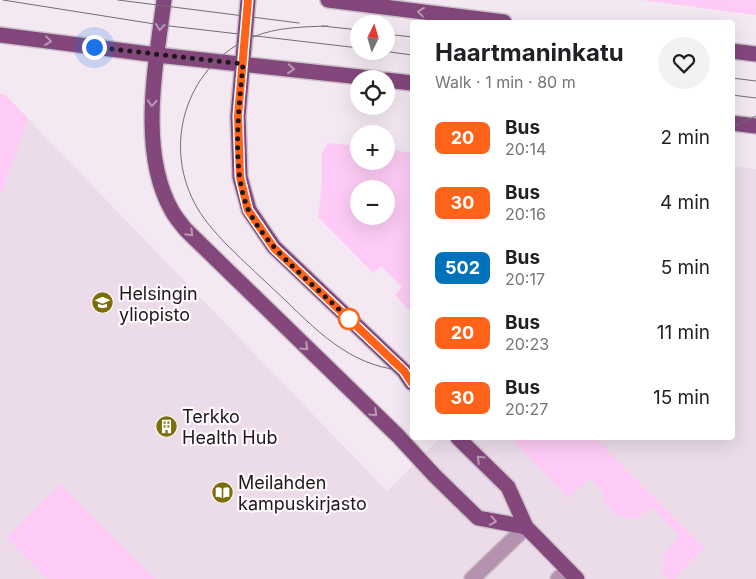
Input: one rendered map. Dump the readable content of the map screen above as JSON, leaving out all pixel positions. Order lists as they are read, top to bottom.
{
  "places": {
    "school or university": ["Helsingin yliopisto"],
    "building": ["Terkko Health Hub"],
    "library": ["Meilahden kampuskirjasto"]
  },
  "lines": ["bus line 20"],
  "north": "top",
  "page": {
    "map_buttons": ["+", "−"],
    "heading": ["Haartmaninkatu", "Walk · 1 min · 80 m"],
    "list": [
      {
        "mark": "20",
        "name": "Bus",
        "note": "20:14",
        "value": "2 min"
      },
      {
        "mark": "30",
        "name": "Bus",
        "note": "20:16",
        "value": "4 min"
      },
      {
        "mark": "502",
        "name": "Bus",
        "note": "20:17",
        "value": "5 min"
      },
      {
        "mark": "20",
        "name": "Bus",
        "note": "20:23",
        "value": "11 min"
      },
      {
        "mark": "30",
        "name": "Bus",
        "note": "20:27",
        "value": "15 min"
      }
    ]
  }
}
